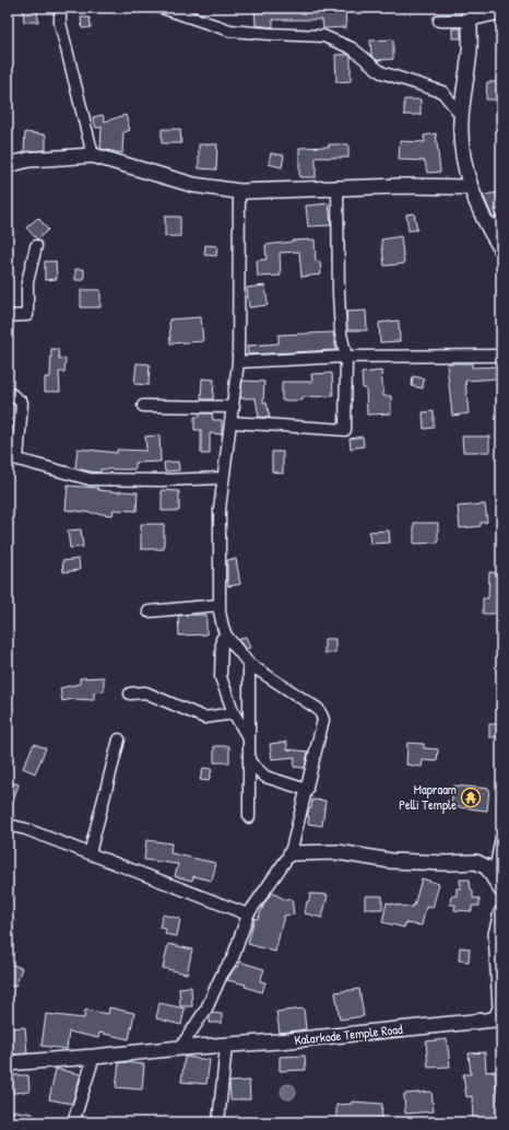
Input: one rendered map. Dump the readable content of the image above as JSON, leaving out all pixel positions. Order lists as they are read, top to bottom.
{
  "streets": {
    "main road": ["Kalarkode Temple Road"]
  },
  "places": {
    "temple": ["Mapraam Pelli Temple"]
  }
}
